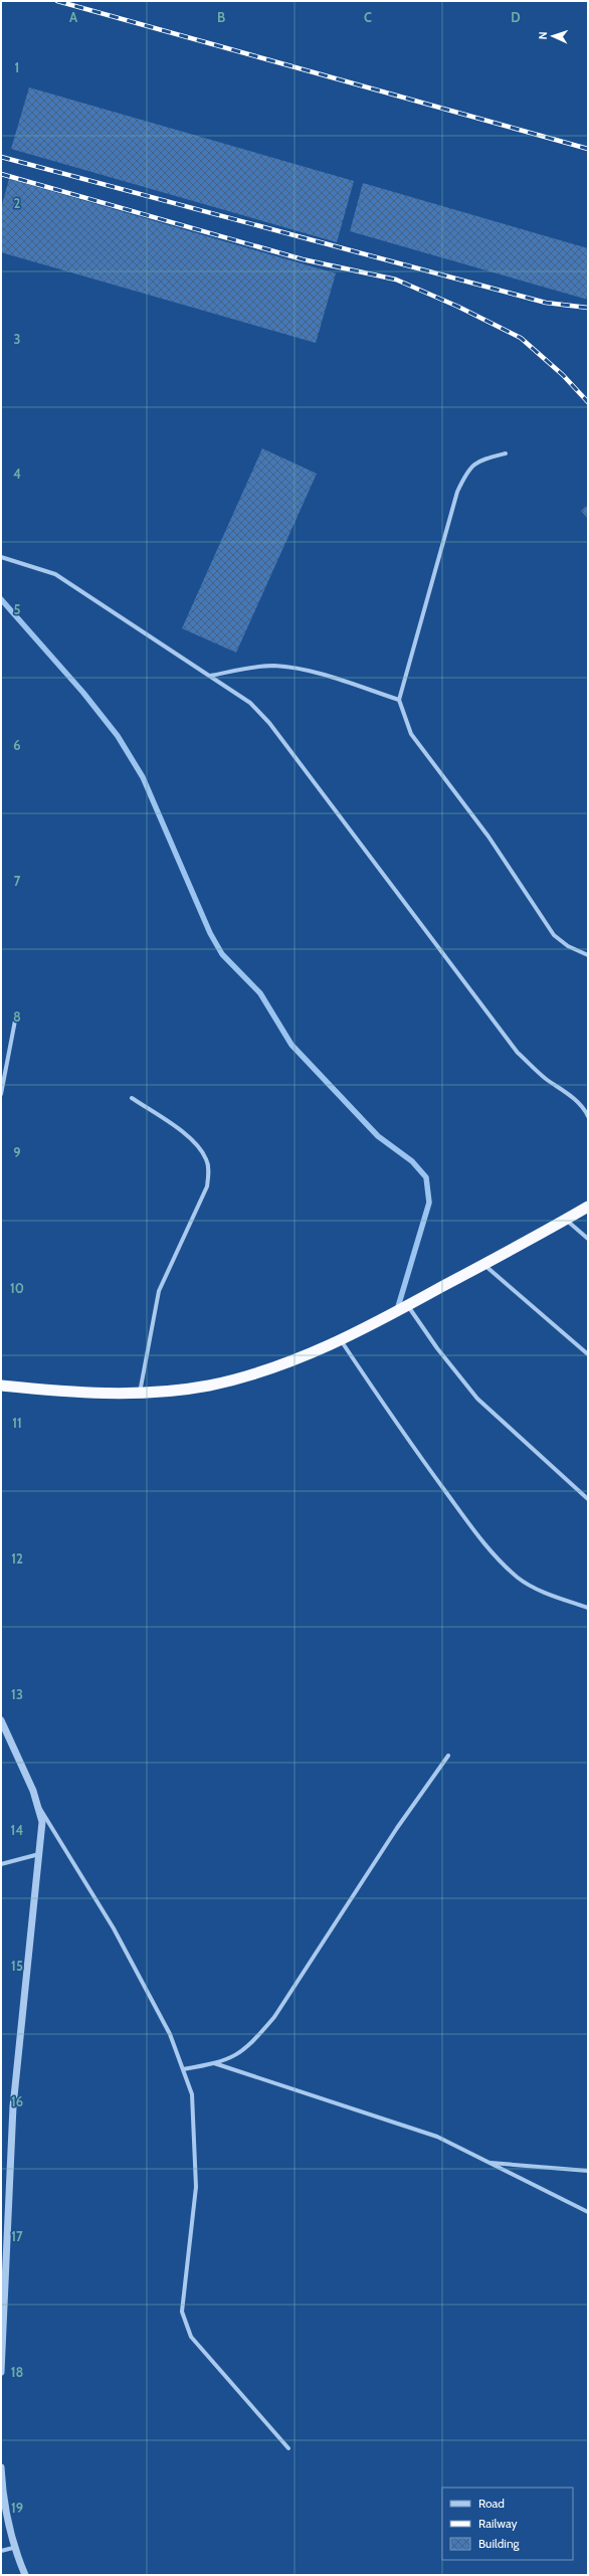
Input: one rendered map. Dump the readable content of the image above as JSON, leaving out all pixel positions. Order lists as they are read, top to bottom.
{
  "legend": ["Road", "Railway", "Building"],
  "north": "left",
  "grid": {
    "columns": [
      "A",
      "B",
      "C",
      "D"
    ],
    "rows": [
      "1",
      "2",
      "3",
      "4",
      "5",
      "6",
      "7",
      "8",
      "9",
      "10",
      "11",
      "12",
      "13",
      "14",
      "15",
      "16",
      "17",
      "18",
      "19"
    ]
  }
}
